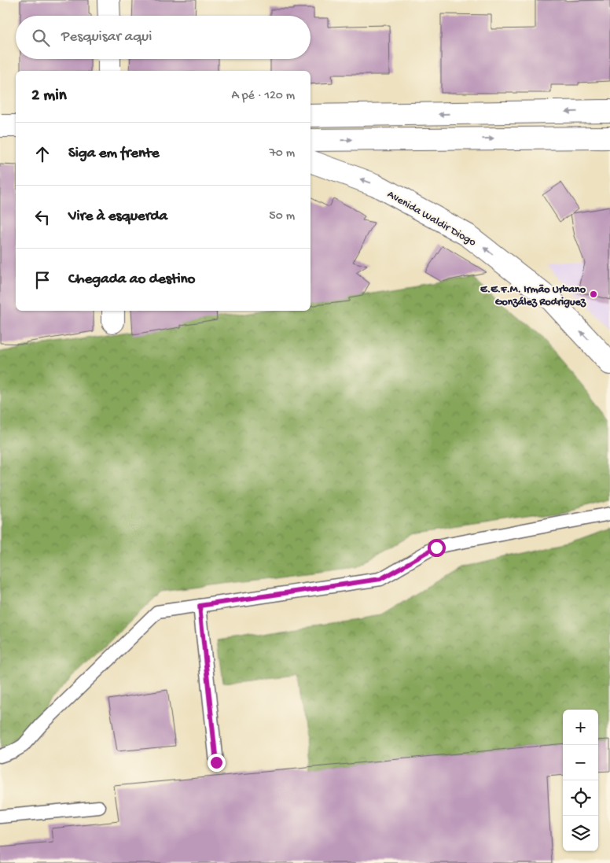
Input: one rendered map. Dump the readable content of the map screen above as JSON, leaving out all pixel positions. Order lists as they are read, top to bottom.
{
  "streets": {
    "street": ["Avenida Waldir Diogo"]
  },
  "one_way": ["Avenida Waldir Diogo"],
  "places": ["E.E.F.M. Irmão Urbano González Rodriguez"],
  "page": {
    "search": "Pesquisar aqui",
    "heading": ["2 min", "A pé · 120 m"],
    "list": [
      ["Siga em frente", "70 m"],
      ["Vire à esquerda", "50 m"],
      "Chegada ao destino"
    ],
    "map_buttons": ["+", "−"]
  }
}
